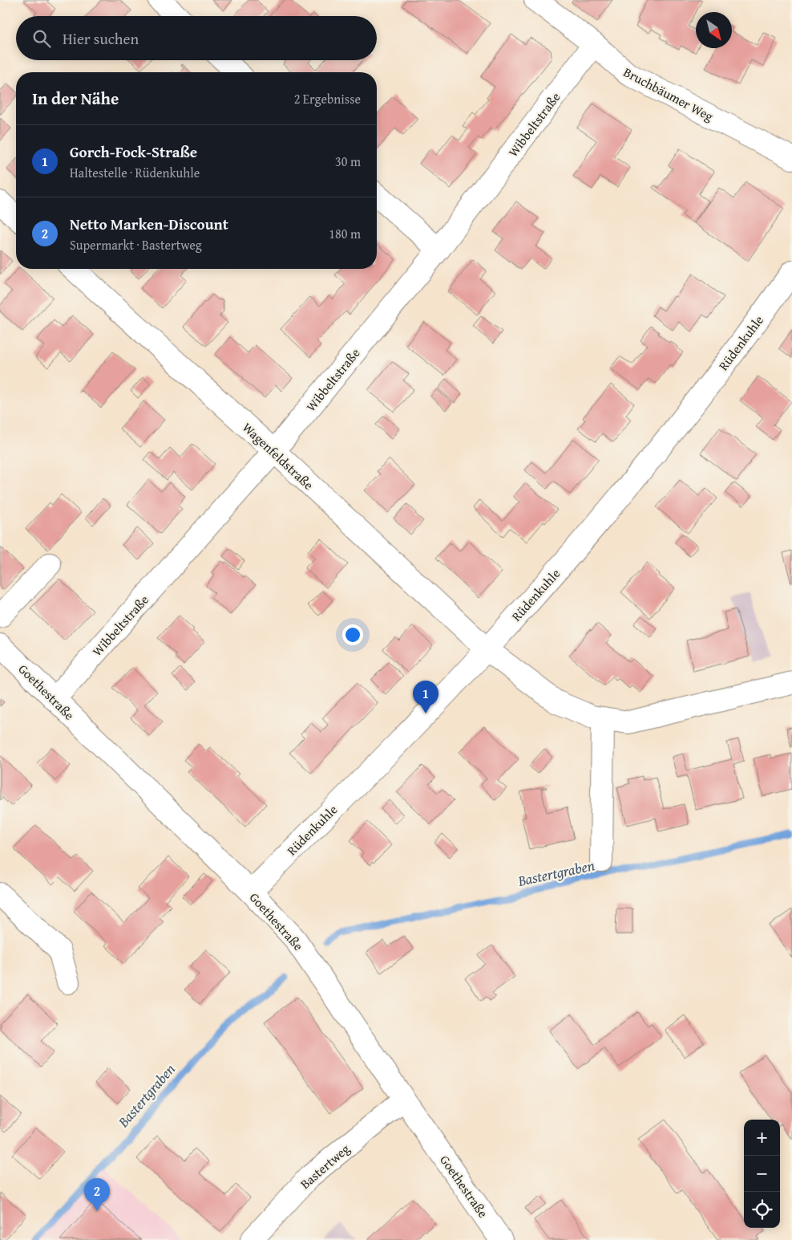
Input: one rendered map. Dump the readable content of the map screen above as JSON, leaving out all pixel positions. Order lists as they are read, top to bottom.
{
  "streets": {
    "street": [
      "Bruchbäumer Weg",
      "Wibbeltstraße",
      "Rüdenkuhle",
      "Wagenfeldstraße",
      "Goethestraße",
      "Bastertweg"
    ]
  },
  "crossings": [
    ["Bruchbäumer Weg", "Wibbeltstraße"],
    ["Wibbeltstraße", "Wagenfeldstraße"],
    ["Wibbeltstraße", "Goethestraße"],
    ["Rüdenkuhle", "Wagenfeldstraße"],
    ["Rüdenkuhle", "Goethestraße"],
    ["Goethestraße", "Bastertweg"]
  ],
  "water": ["Bastertgraben"],
  "north": "bottom right",
  "page": {
    "search": "Hier suchen",
    "heading": ["In der Nähe", "2 Ergebnisse"],
    "list": [
      {
        "mark": "1",
        "name": "Gorch-Fock-Straße",
        "note": "Haltestelle · Rüdenkuhle",
        "value": "30 m"
      },
      {
        "mark": "2",
        "name": "Netto Marken-Discount",
        "note": "Supermarkt · Bastertweg",
        "value": "180 m"
      }
    ],
    "pins": ["1", "2"],
    "map_buttons": ["+", "−"]
  }
}
